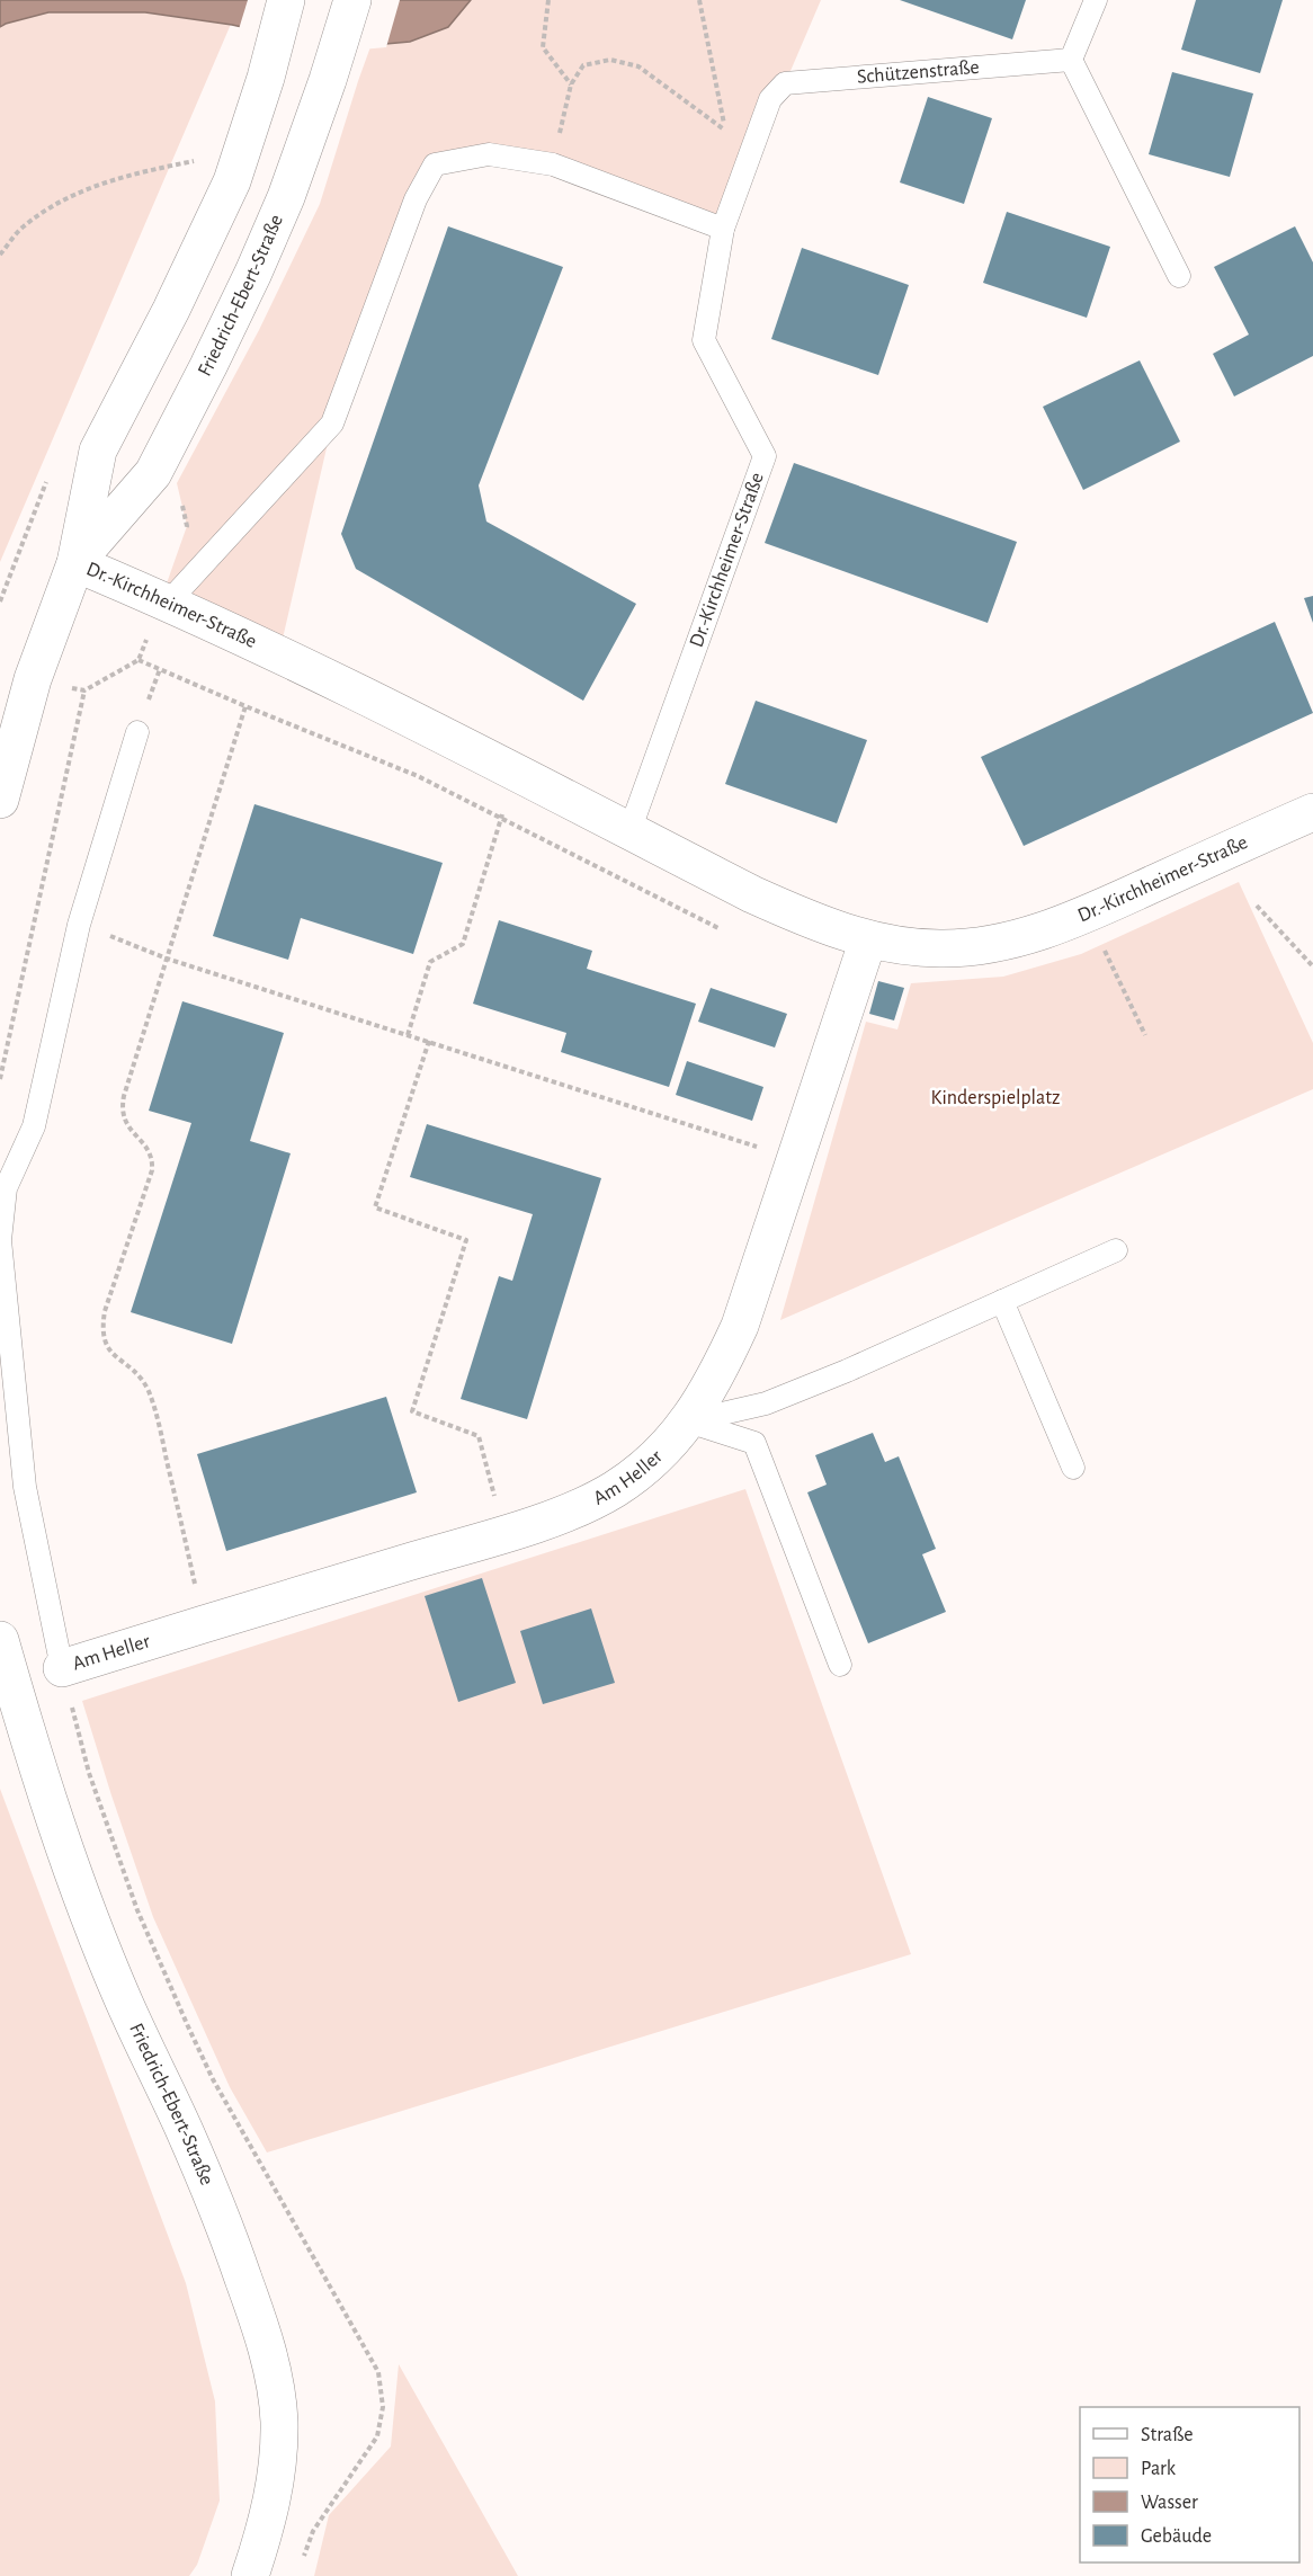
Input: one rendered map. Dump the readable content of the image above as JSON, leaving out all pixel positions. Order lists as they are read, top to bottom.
{
  "streets": {
    "street": ["Friedrich-Ebert-Straße", "Dr.-Kirchheimer-Straße", "Am Heller"],
    "lane": ["Schützenstraße"]
  },
  "crossings": [
    ["Schützenstraße", "Dr.-Kirchheimer-Straße"],
    ["Friedrich-Ebert-Straße", "Dr.-Kirchheimer-Straße"],
    ["Dr.-Kirchheimer-Straße", "Am Heller"]
  ],
  "parks": ["Kinderspielplatz"],
  "legend": [
    "Straße",
    "Park",
    "Wasser",
    "Gebäude"
  ]
}
